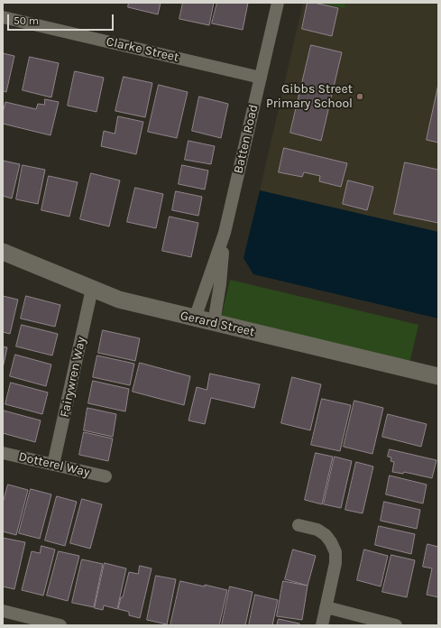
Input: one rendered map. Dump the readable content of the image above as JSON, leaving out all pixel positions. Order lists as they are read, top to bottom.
{
  "streets": {
    "street": [
      "Clarke Street",
      "Batten Road",
      "Gerard Street",
      "Fairywren Way",
      "Dotterel Way"
    ]
  },
  "crossings": [
    ["Clarke Street", "Batten Road"],
    ["Batten Road", "Gerard Street"],
    ["Gerard Street", "Fairywren Way"],
    ["Fairywren Way", "Dotterel Way"]
  ],
  "places": ["Gibbs Street Primary School"],
  "scale_bar": "50 m"
}
